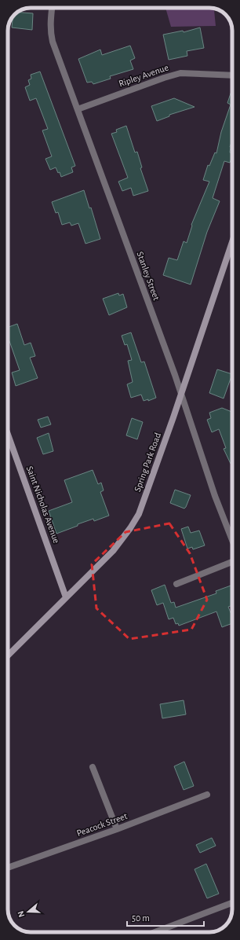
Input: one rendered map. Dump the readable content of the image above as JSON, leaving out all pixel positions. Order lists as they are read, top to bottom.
{
  "streets": {
    "main road": ["Spring Park Road", "Saint Nicholas Avenue"],
    "street": ["Ripley Avenue", "Stanley Street", "Peacock Street"]
  },
  "crossings": [
    ["Ripley Avenue", "Stanley Street"],
    ["Stanley Street", "Spring Park Road"],
    ["Spring Park Road", "Saint Nicholas Avenue"]
  ],
  "scale_bar": "50 m",
  "north": "left"
}
